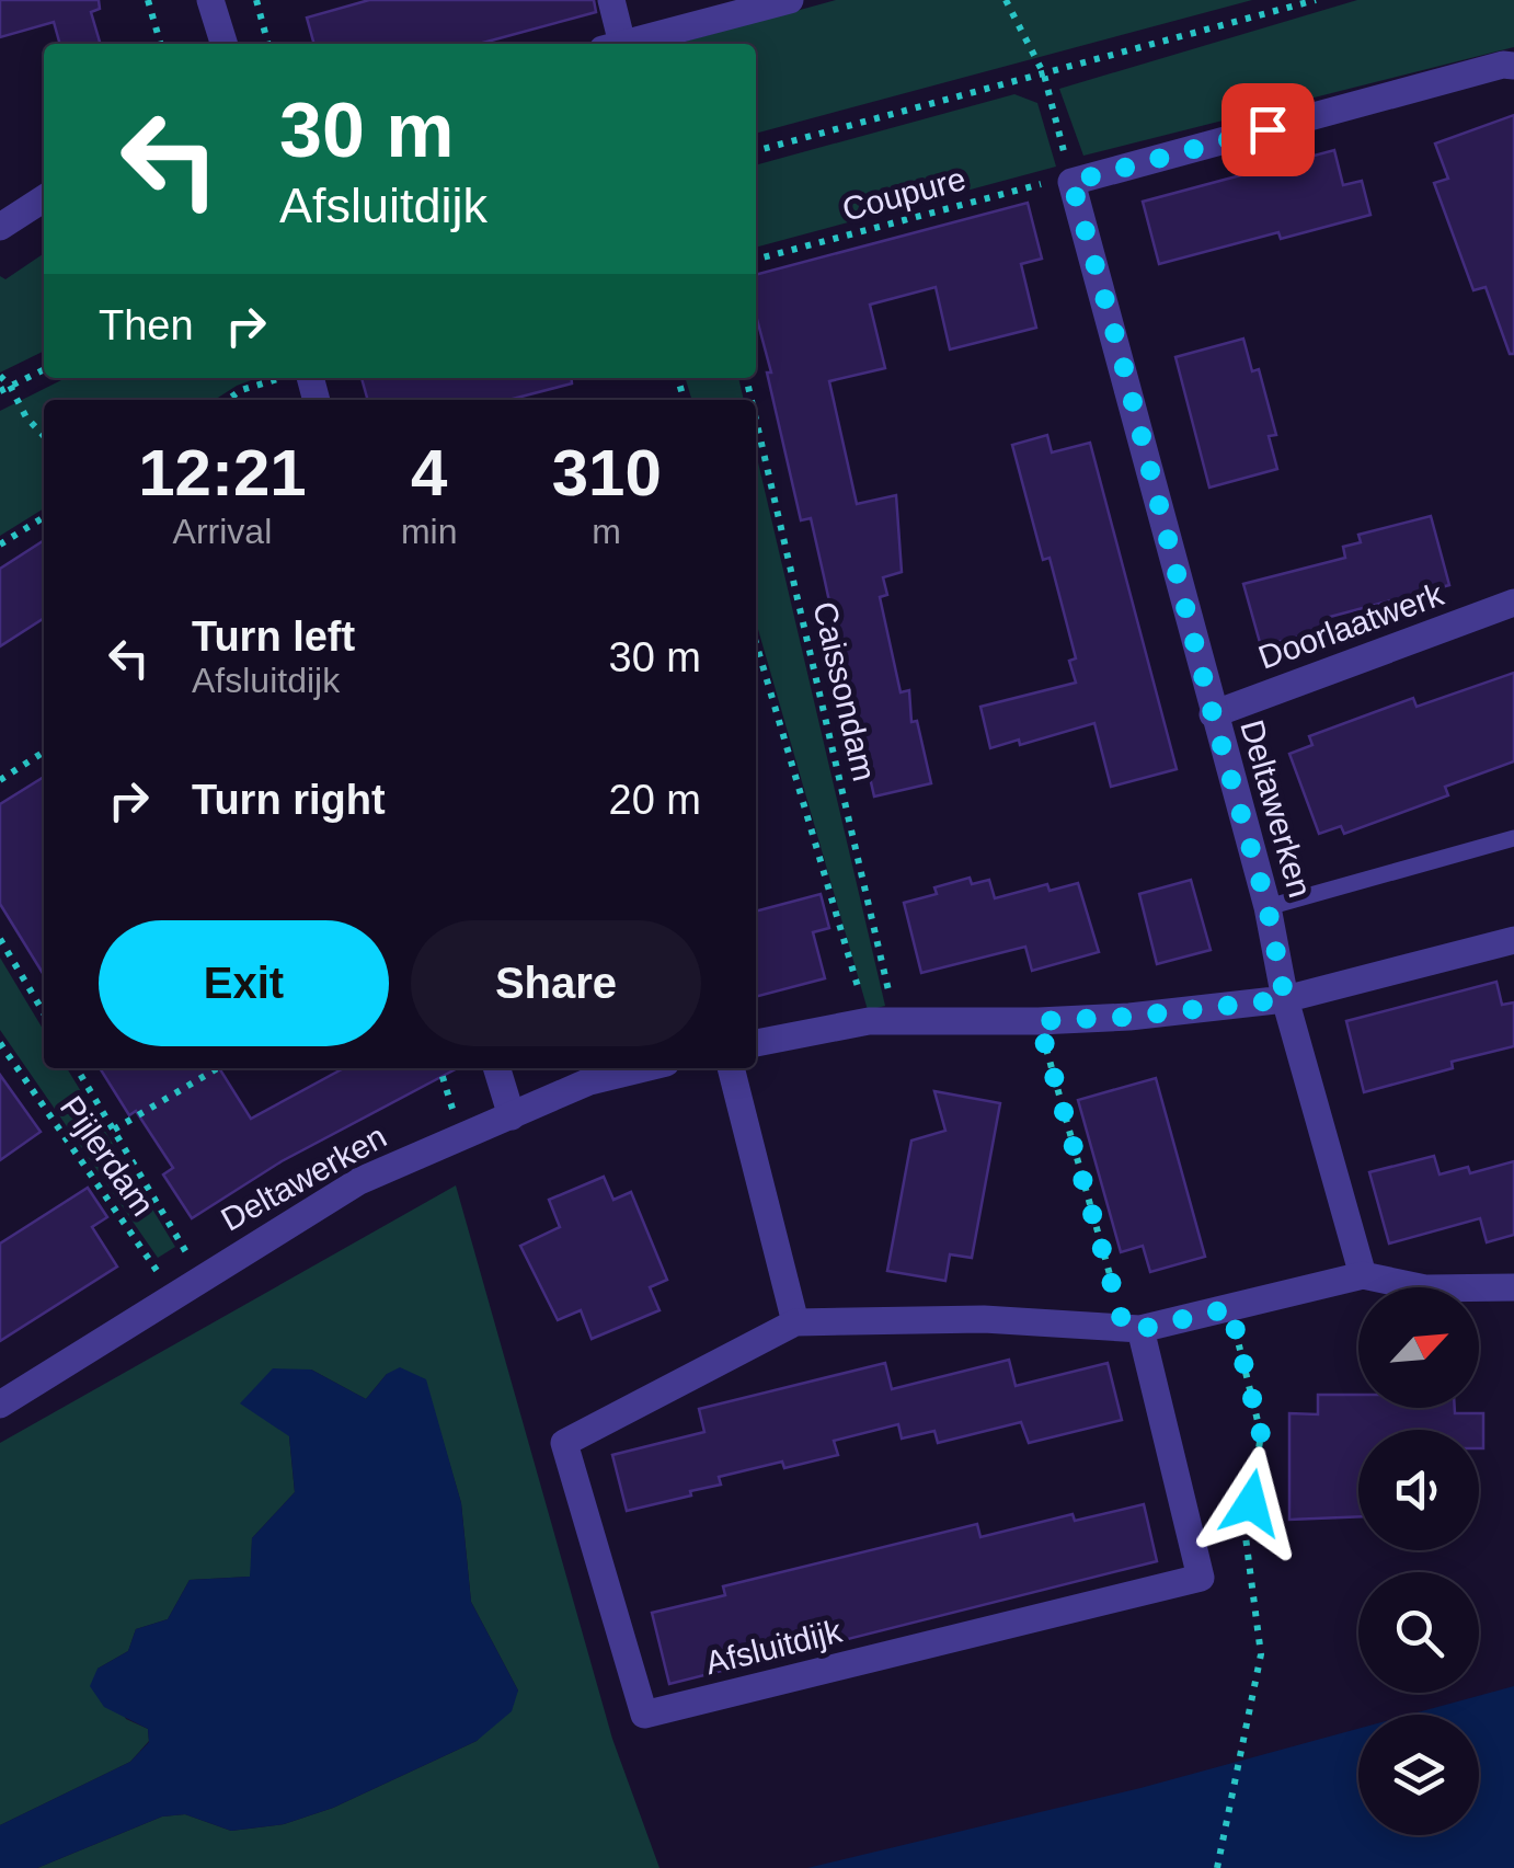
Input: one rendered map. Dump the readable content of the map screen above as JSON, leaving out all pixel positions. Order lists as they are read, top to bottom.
{
  "streets": {
    "street": ["Doorlaatwerk", "Deltawerken", "Afsluitdijk"],
    "path": ["Coupure", "Caissondam", "Pijlerdam"]
  },
  "crossings": [
    ["Coupure", "Deltawerken"],
    ["Doorlaatwerk", "Deltawerken"],
    ["Deltawerken", "Pijlerdam"],
    ["Deltawerken", "Afsluitdijk"]
  ],
  "north": "top right",
  "page": {
    "turn": ["30 m", "Afsluitdijk"],
    "then": "Then",
    "eta": [
      "12:21",
      "Arrival",
      "4",
      "min",
      "310",
      "m"
    ],
    "list": [
      {
        "name": "Turn left",
        "note": "Afsluitdijk",
        "value": "30 m"
      },
      {
        "name": "Turn right",
        "value": "20 m"
      }
    ],
    "buttons": ["Exit", "Share"]
  }
}
